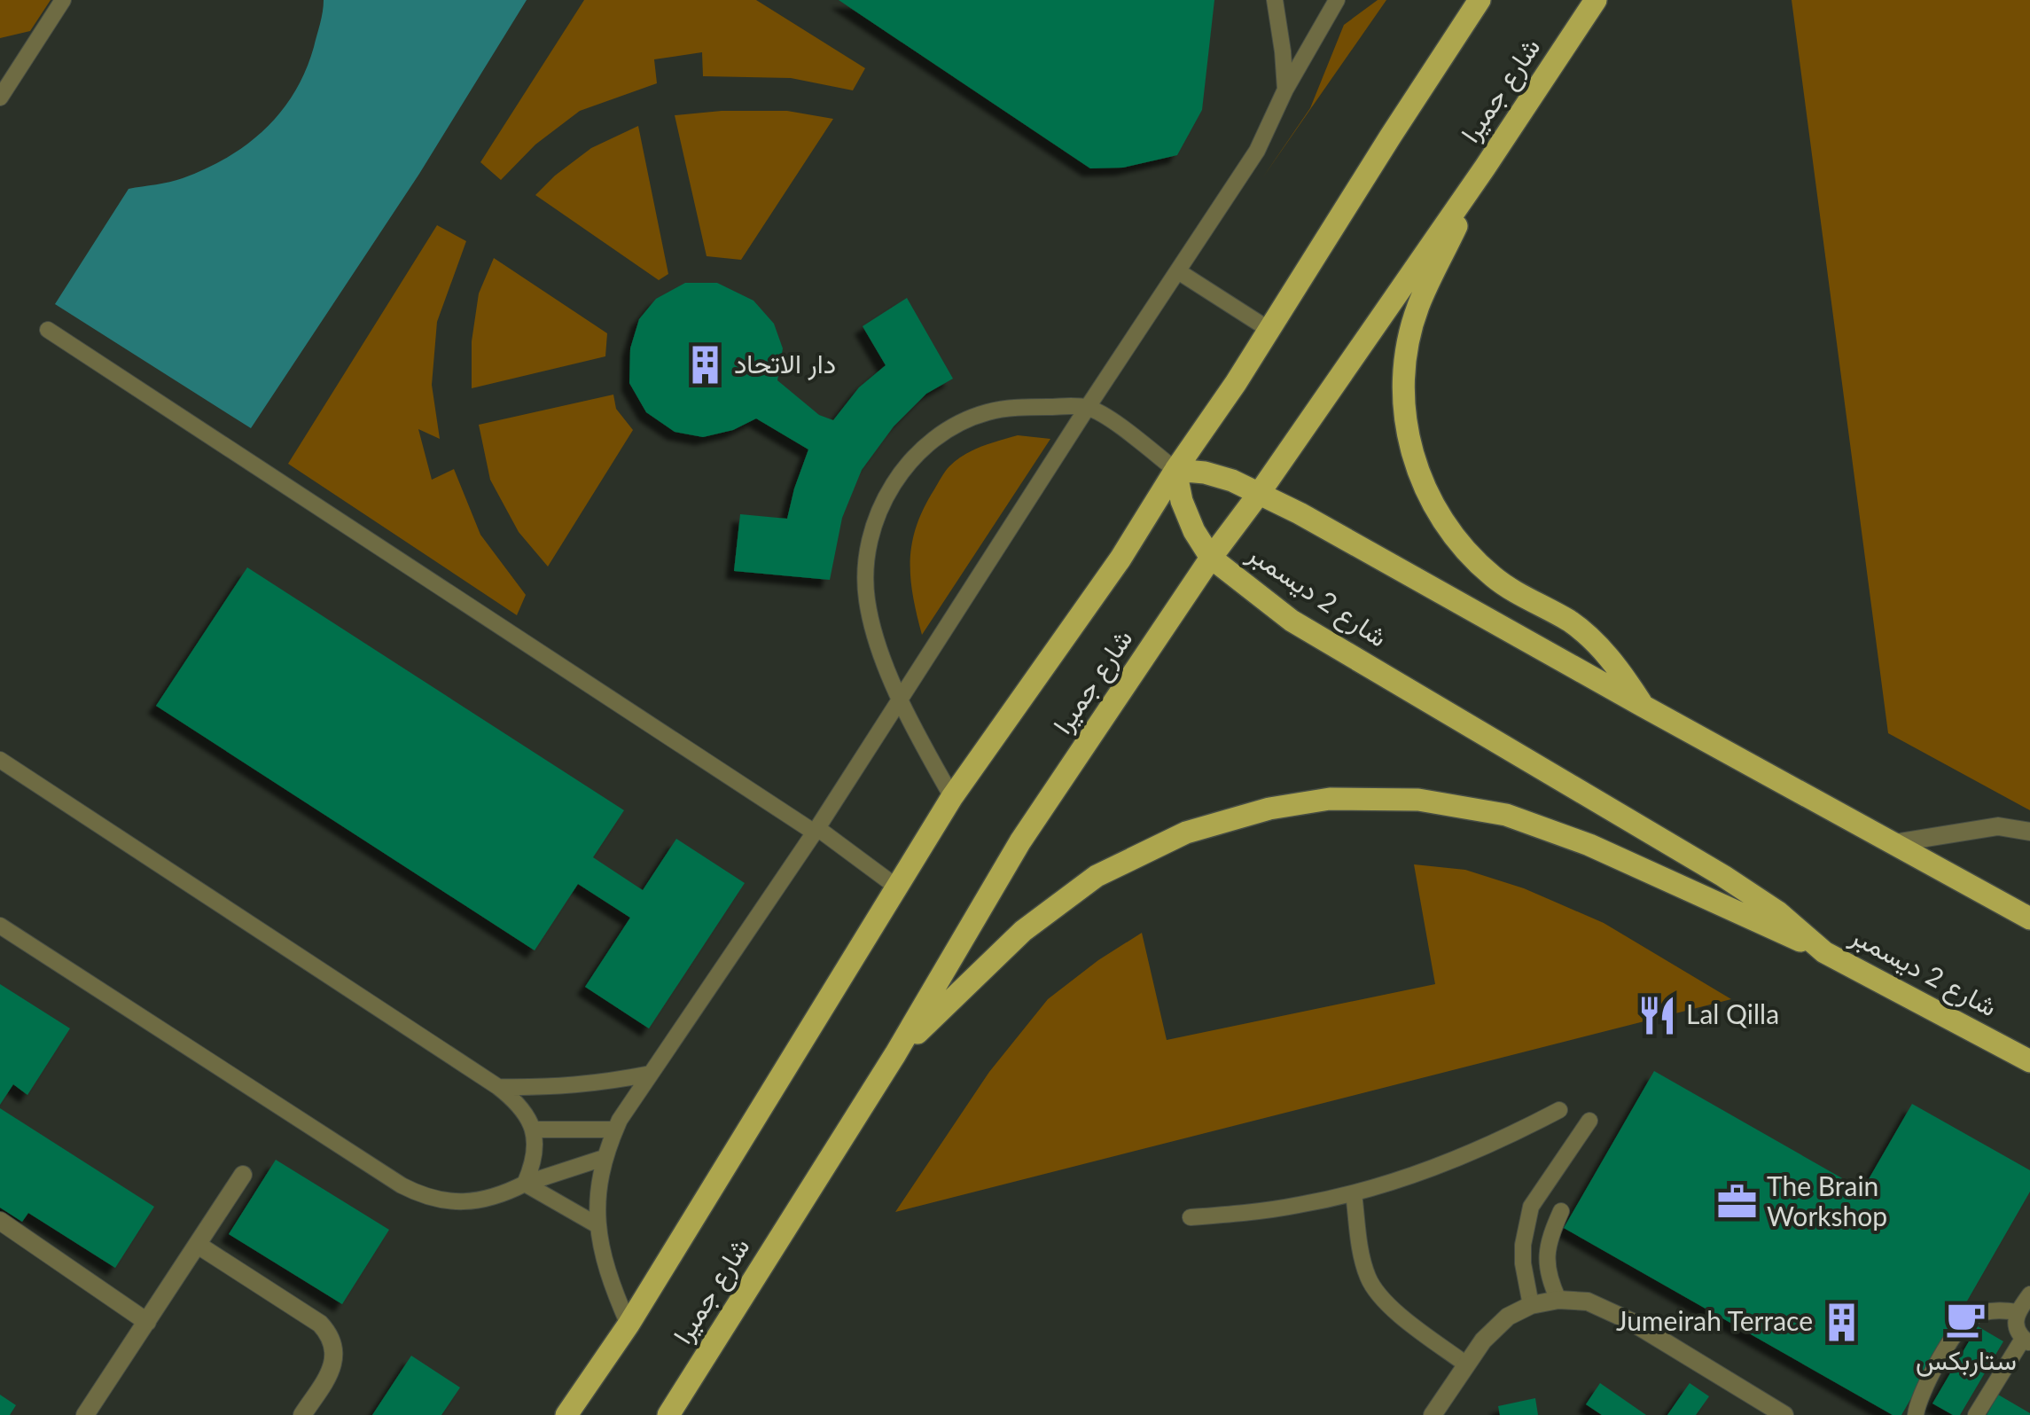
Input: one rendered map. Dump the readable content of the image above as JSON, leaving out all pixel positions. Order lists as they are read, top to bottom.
{
  "streets": {
    "main road": ["شارع جميرا", "شارع 2 ديسمبر"]
  },
  "crossings": [
    ["شارع جميرا", "شارع 2 ديسمبر"]
  ],
  "places": {
    "building": ["دار الاتحاد", "Jumeirah Terrace"],
    "restaurant": ["Lal Qilla"],
    "office": ["The Brain Workshop"],
    "cafe": ["ستاربكس"]
  }
}
